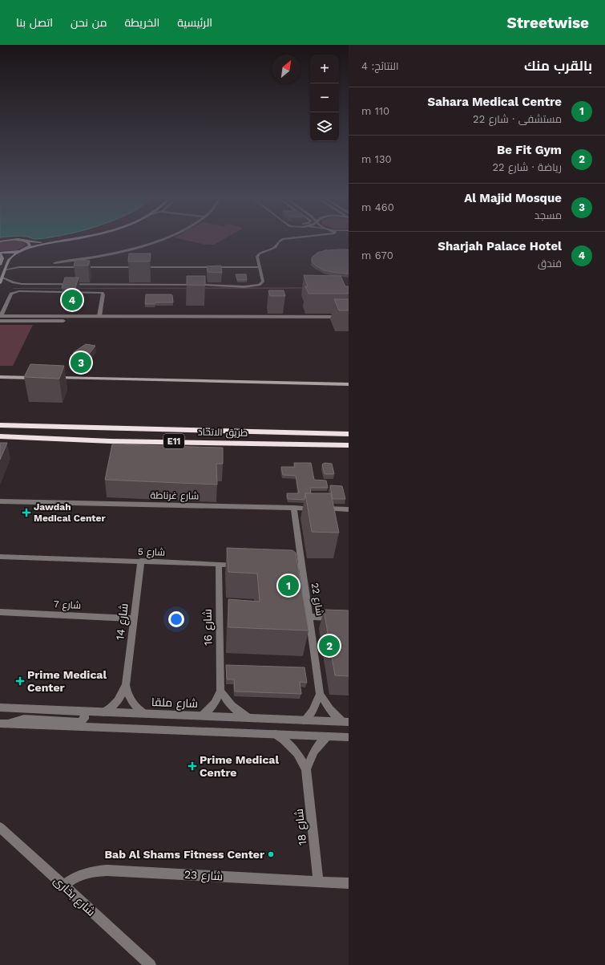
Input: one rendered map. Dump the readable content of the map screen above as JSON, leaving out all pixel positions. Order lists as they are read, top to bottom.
{
  "streets": {
    "highway": ["طريق الاتحاد", "E11"],
    "street": [
      "شارع غرناطة",
      "شارع 5",
      "شارع 22",
      "شارع 7",
      "شارع 14",
      "شارع 16",
      "شارع ملقا",
      "شارع 18",
      "شارع 23",
      "شارع بخارى"
    ]
  },
  "crossings": [
    ["شارع غرناطة", "شارع 22"],
    ["شارع 5", "شارع 14"],
    ["شارع 5", "شارع 16"],
    ["شارع 22", "شارع ملقا"],
    ["شارع 7", "شارع 14"],
    ["شارع 14", "شارع ملقا"],
    ["شارع 16", "شارع ملقا"],
    ["شارع 18", "شارع 23"],
    ["شارع 23", "شارع بخارى"]
  ],
  "places": {
    "health": ["Jawdah Medical Center", "Prime Medical Center", "Prime Medical Centre"],
    "other": ["Bab Al Shams Fitness Center"]
  },
  "north": "top right",
  "page": {
    "header": "Streetwise",
    "nav": [
      "الرئيسية",
      "الخريطة",
      "من نحن",
      "اتصل بنا"
    ],
    "heading": ["بالقرب منك", "النتائج: 4"],
    "map_buttons": ["+", "−"],
    "list": [
      {
        "mark": "1",
        "name": "Sahara Medical Centre",
        "note": "مستشفى · شارع 22",
        "value": "110 m"
      },
      {
        "mark": "2",
        "name": "Be Fit Gym",
        "note": "رياضة · شارع 22",
        "value": "130 m"
      },
      {
        "mark": "3",
        "name": "Al Majid Mosque",
        "note": "مسجد",
        "value": "460 m"
      },
      {
        "mark": "4",
        "name": "Sharjah Palace Hotel",
        "note": "فندق",
        "value": "670 m"
      }
    ],
    "pins": [
      "4",
      "3",
      "1",
      "2"
    ]
  }
}
